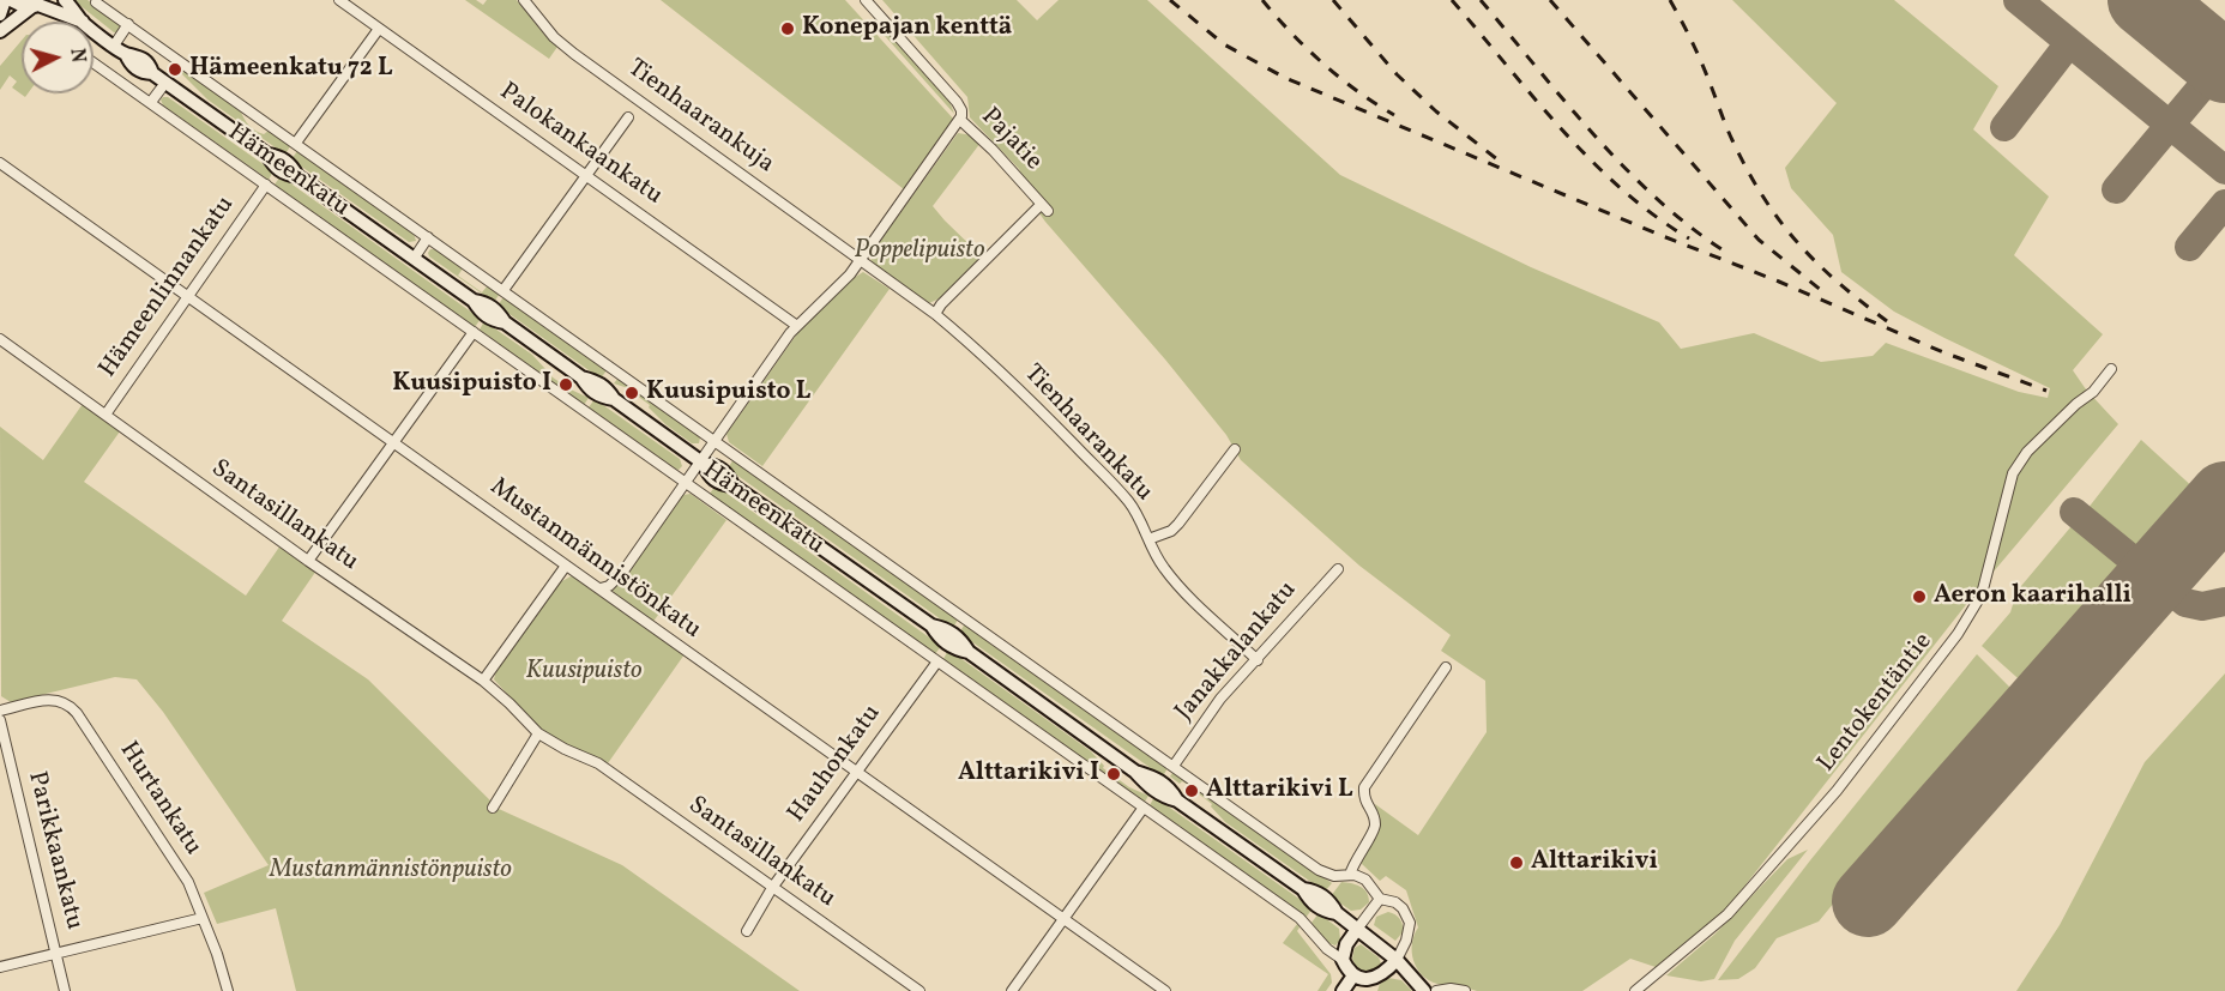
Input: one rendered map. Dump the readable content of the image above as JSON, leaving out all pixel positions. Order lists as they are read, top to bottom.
{
  "streets": {
    "main road": ["Hämeenkatu"],
    "street": [
      "Tienhaarankuja",
      "Pajatie",
      "Palokankaankatu",
      "Hämeenlinnankatu",
      "Tienhaarankatu",
      "Santasillankatu",
      "Mustanmännistönkatu",
      "Janakkalankatu",
      "Lentokentäntie",
      "Hauhonkatu",
      "Hurtankatu",
      "Parikkaankatu"
    ]
  },
  "crossings": [
    ["Tienhaarankuja", "Tienhaarankatu"],
    ["Pajatie", "Tienhaarankatu"],
    ["Hämeenkatu", "Hämeenlinnankatu"],
    ["Hämeenkatu", "Janakkalankatu"],
    ["Hämeenkatu", "Hauhonkatu"],
    ["Hämeenlinnankatu", "Santasillankatu"],
    ["Hämeenlinnankatu", "Mustanmännistönkatu"],
    ["Tienhaarankatu", "Janakkalankatu"],
    ["Santasillankatu", "Hauhonkatu"],
    ["Mustanmännistönkatu", "Hauhonkatu"]
  ],
  "parks": ["Poppelipuisto", "Kuusipuisto", "Mustanmännistönpuisto"],
  "places": [
    "Konepajan kenttä",
    "Hämeenkatu 72 L",
    "Kuusipuisto I",
    "Kuusipuisto L",
    "Aeron kaarihalli",
    "Alttarikivi I",
    "Alttarikivi L",
    "Alttarikivi"
  ],
  "north": "right"
}
